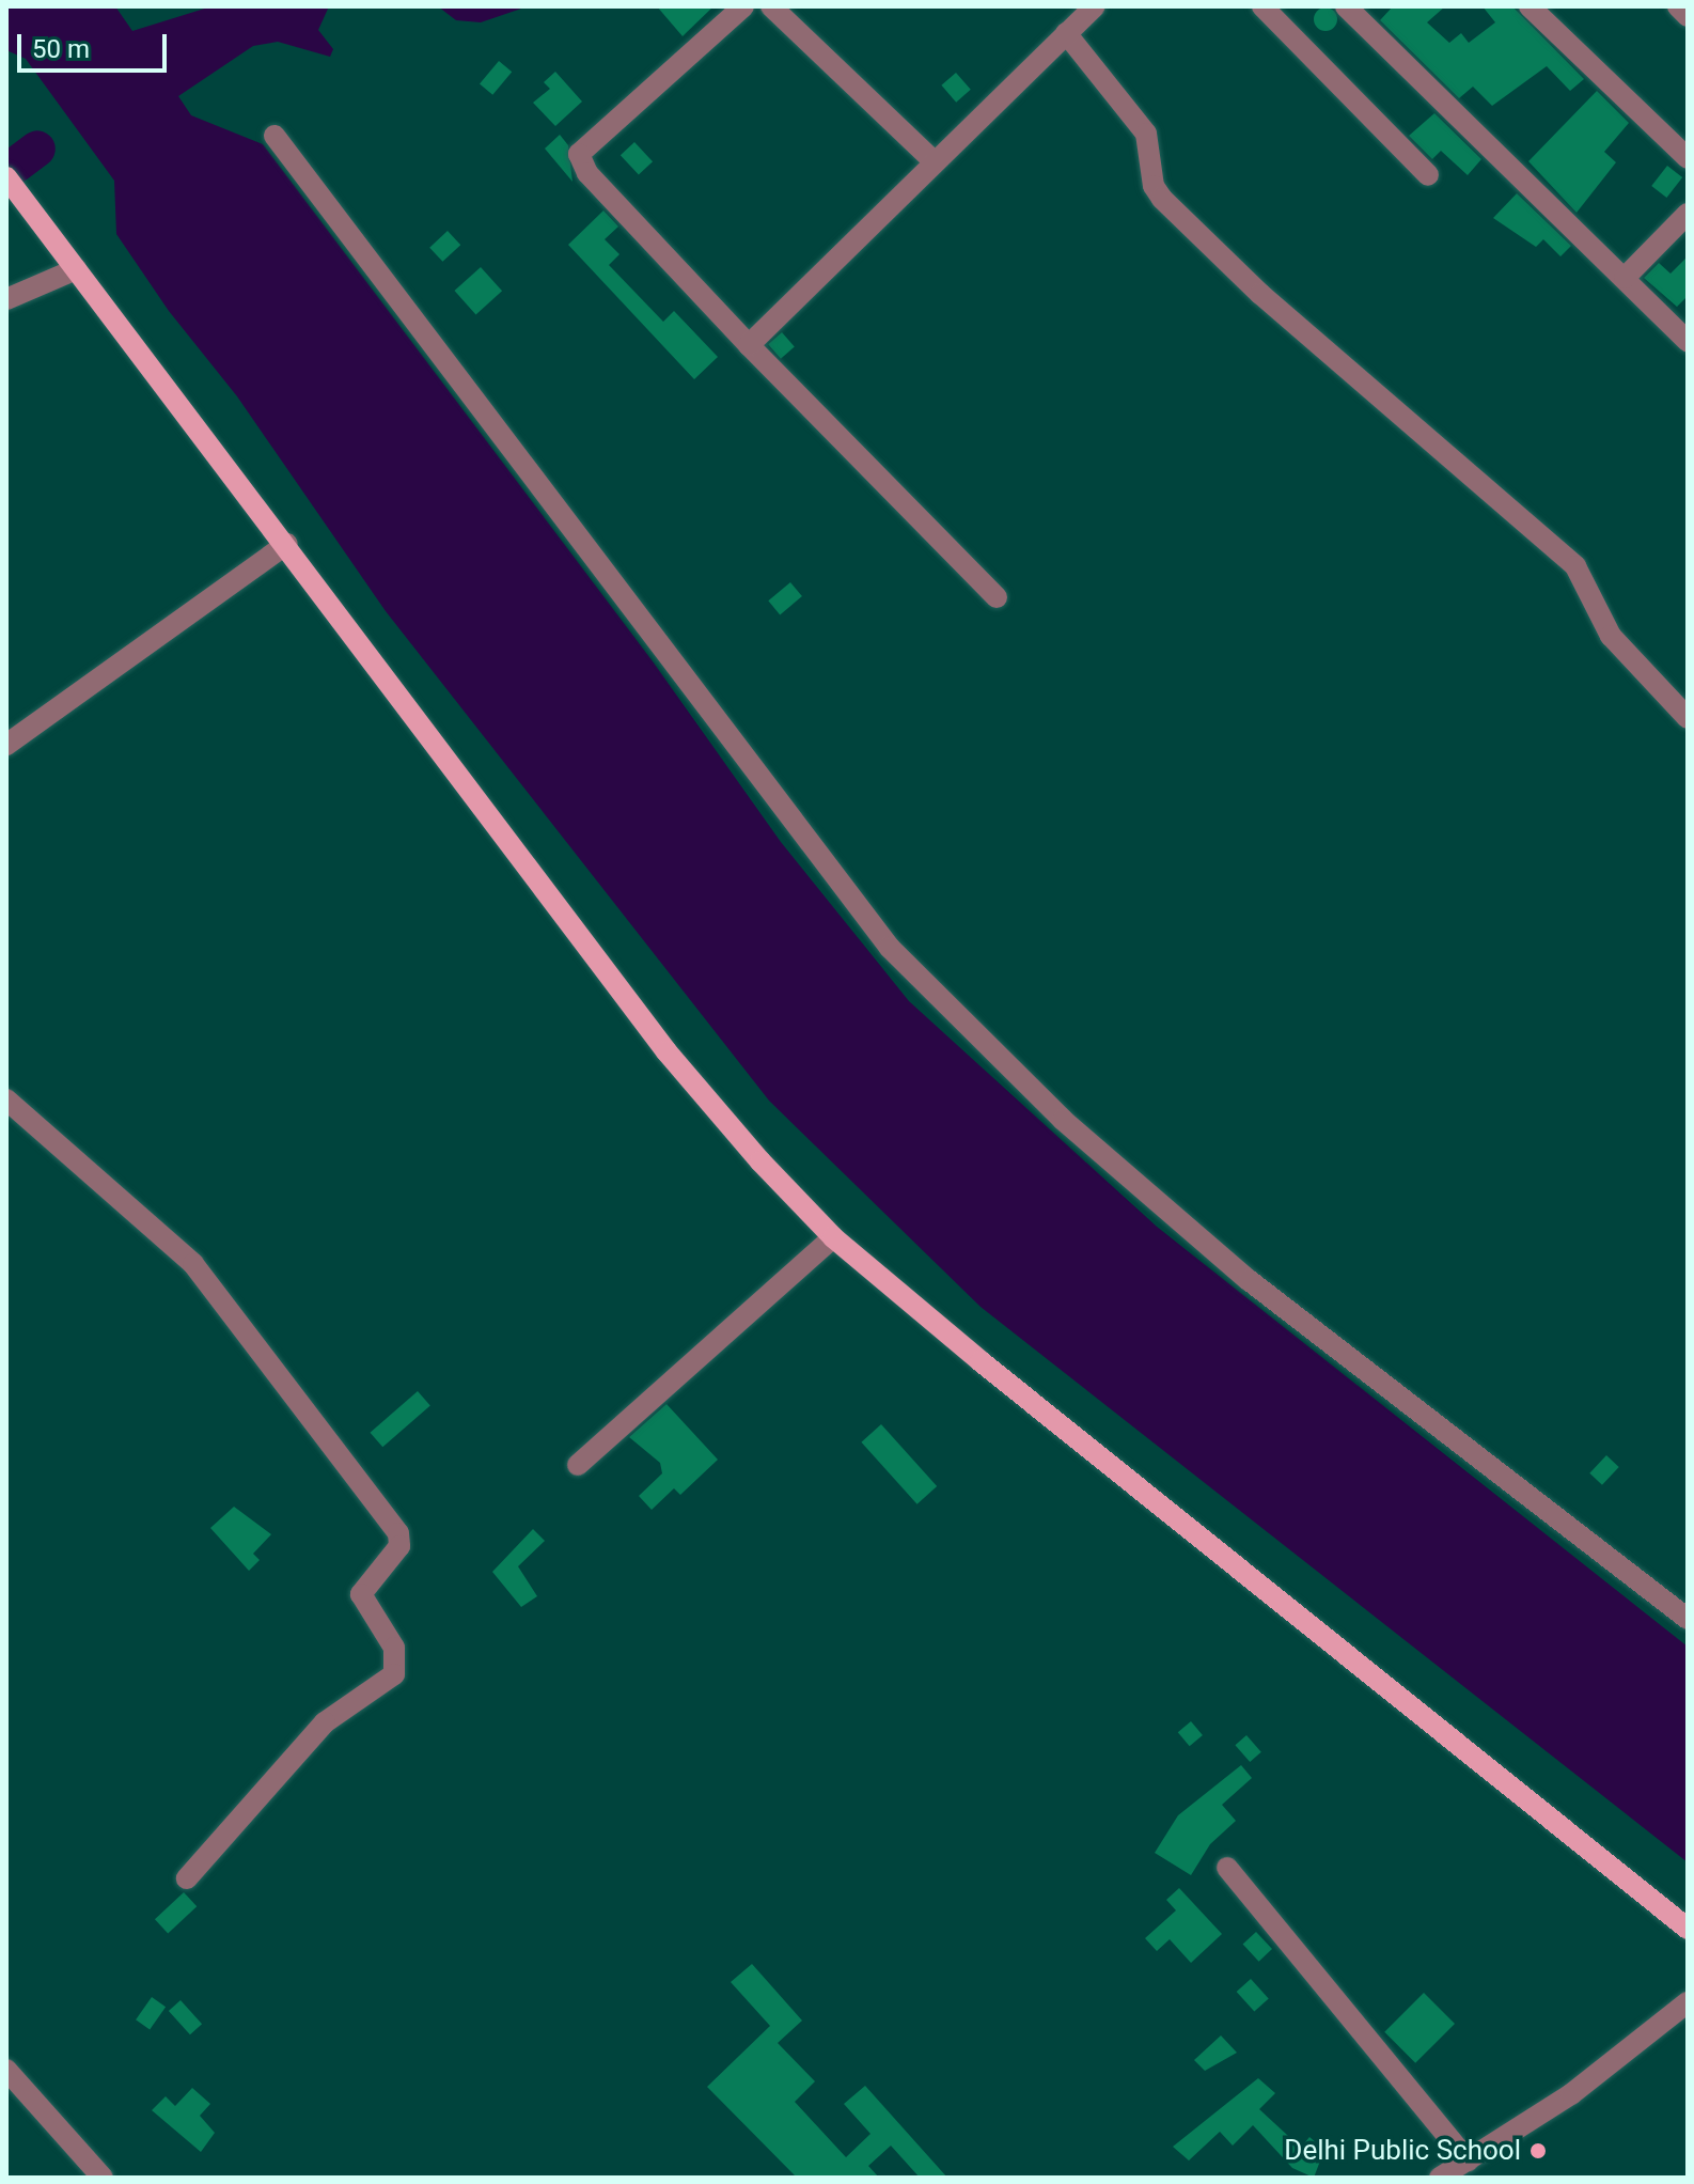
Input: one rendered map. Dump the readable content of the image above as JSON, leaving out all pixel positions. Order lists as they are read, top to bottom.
{
  "places": ["Delhi Public School"],
  "scale_bar": "50 m"
}
